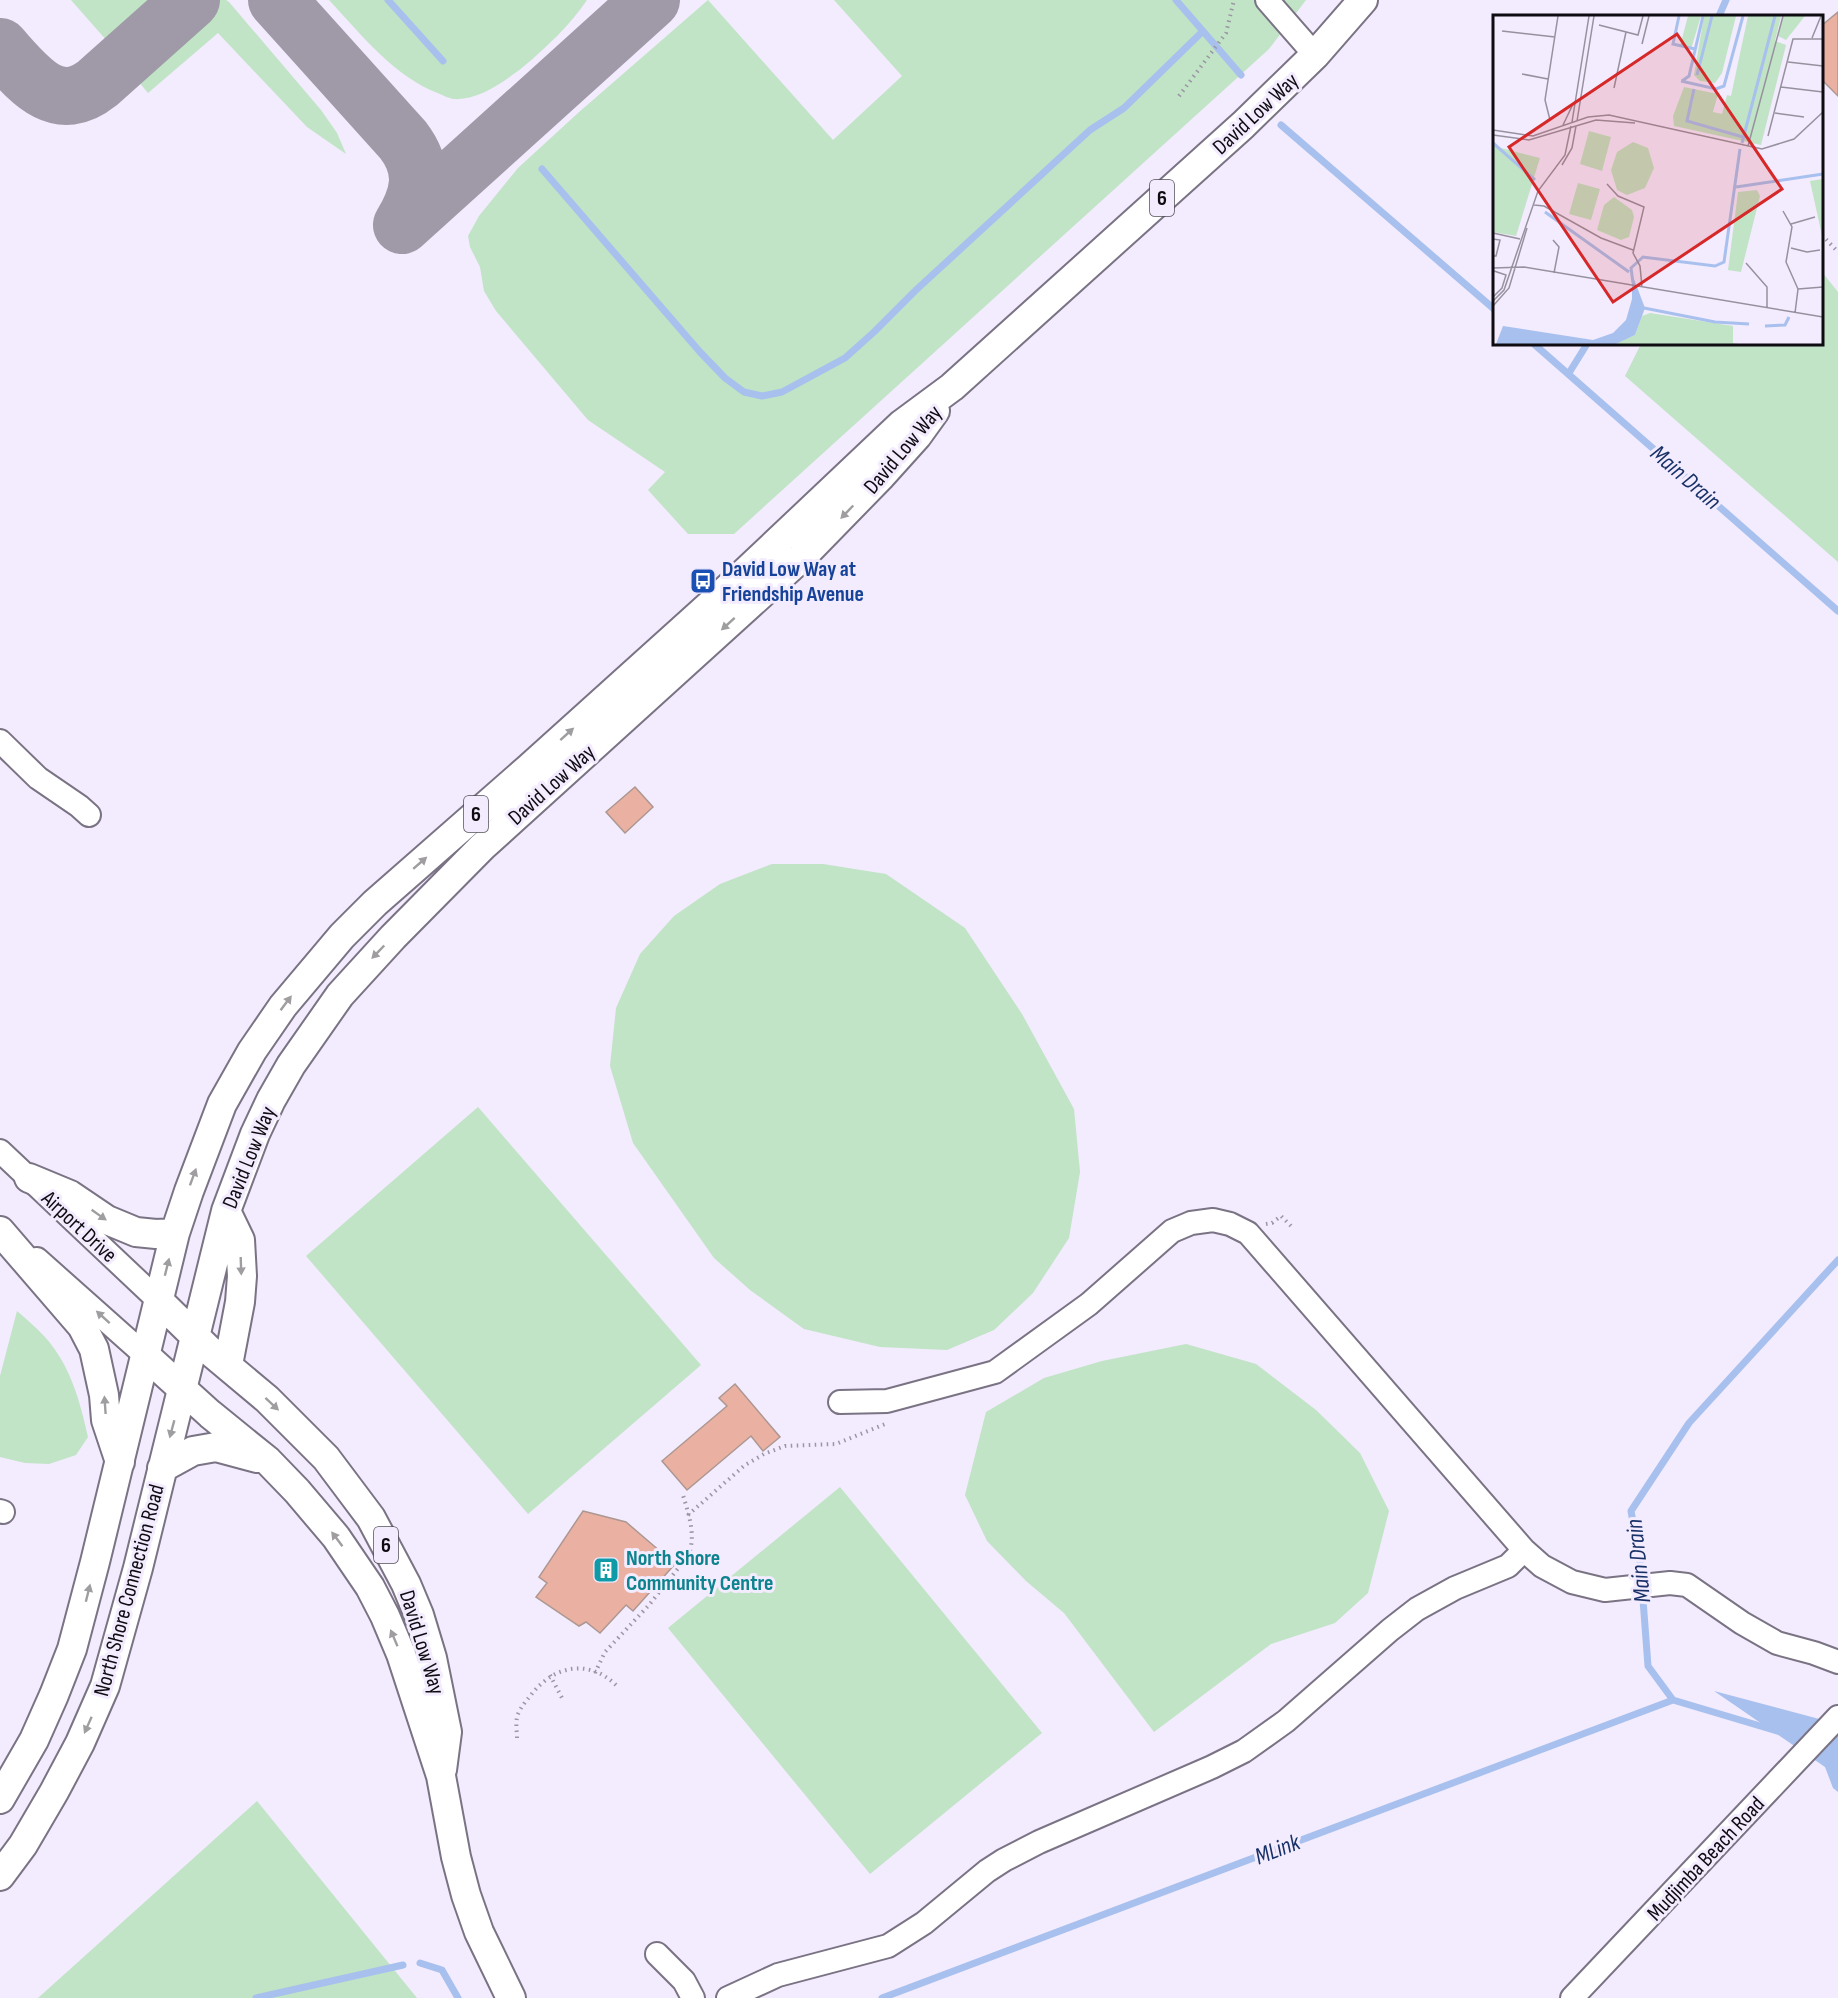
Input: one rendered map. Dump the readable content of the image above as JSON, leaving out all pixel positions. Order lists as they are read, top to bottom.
{
  "streets": {
    "main road": ["David Low Way", "6", "North Shore Connection Road"],
    "street": ["Airport Drive", "Mudjimba Beach Road"]
  },
  "crossings": [
    ["David Low Way", "Airport Drive"],
    ["David Low Way", "North Shore Connection Road"]
  ],
  "water": ["Main Drain", "MLink"],
  "places": {
    "bus stop": ["David Low Way at Friendship Avenue"],
    "building": ["North Shore Community Centre"]
  }
}
